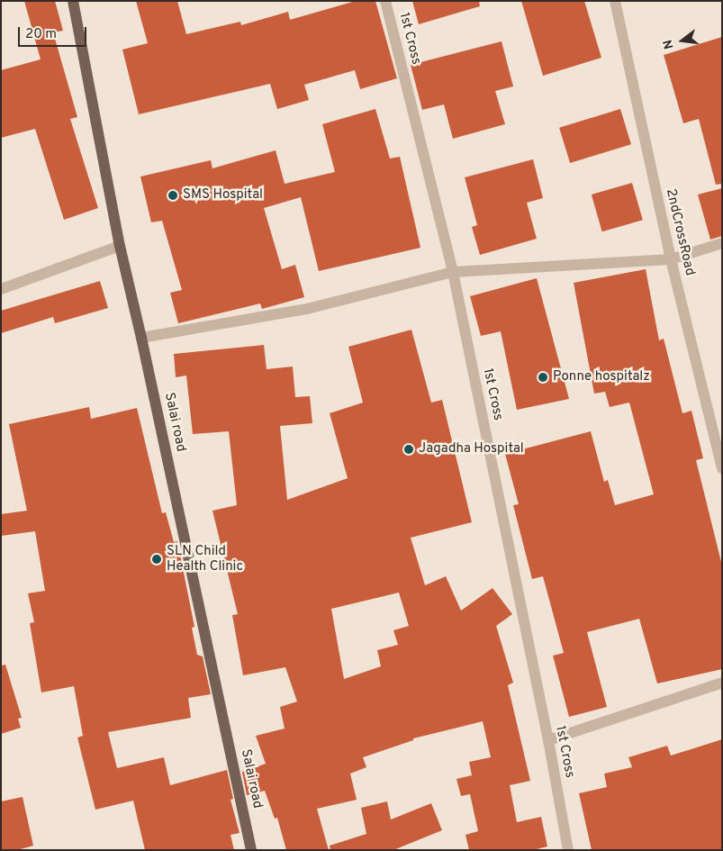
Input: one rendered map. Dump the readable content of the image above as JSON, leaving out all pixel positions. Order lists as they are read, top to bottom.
{
  "streets": {
    "main road": ["Salai road"],
    "street": ["1st Cross", "2ndCrossRoad"]
  },
  "places": [
    "SMS Hospital",
    "Ponne hospitalz",
    "Jagadha Hospital",
    "SLN Child Health Clinic"
  ],
  "scale_bar": "20 m",
  "north": "left"
}
